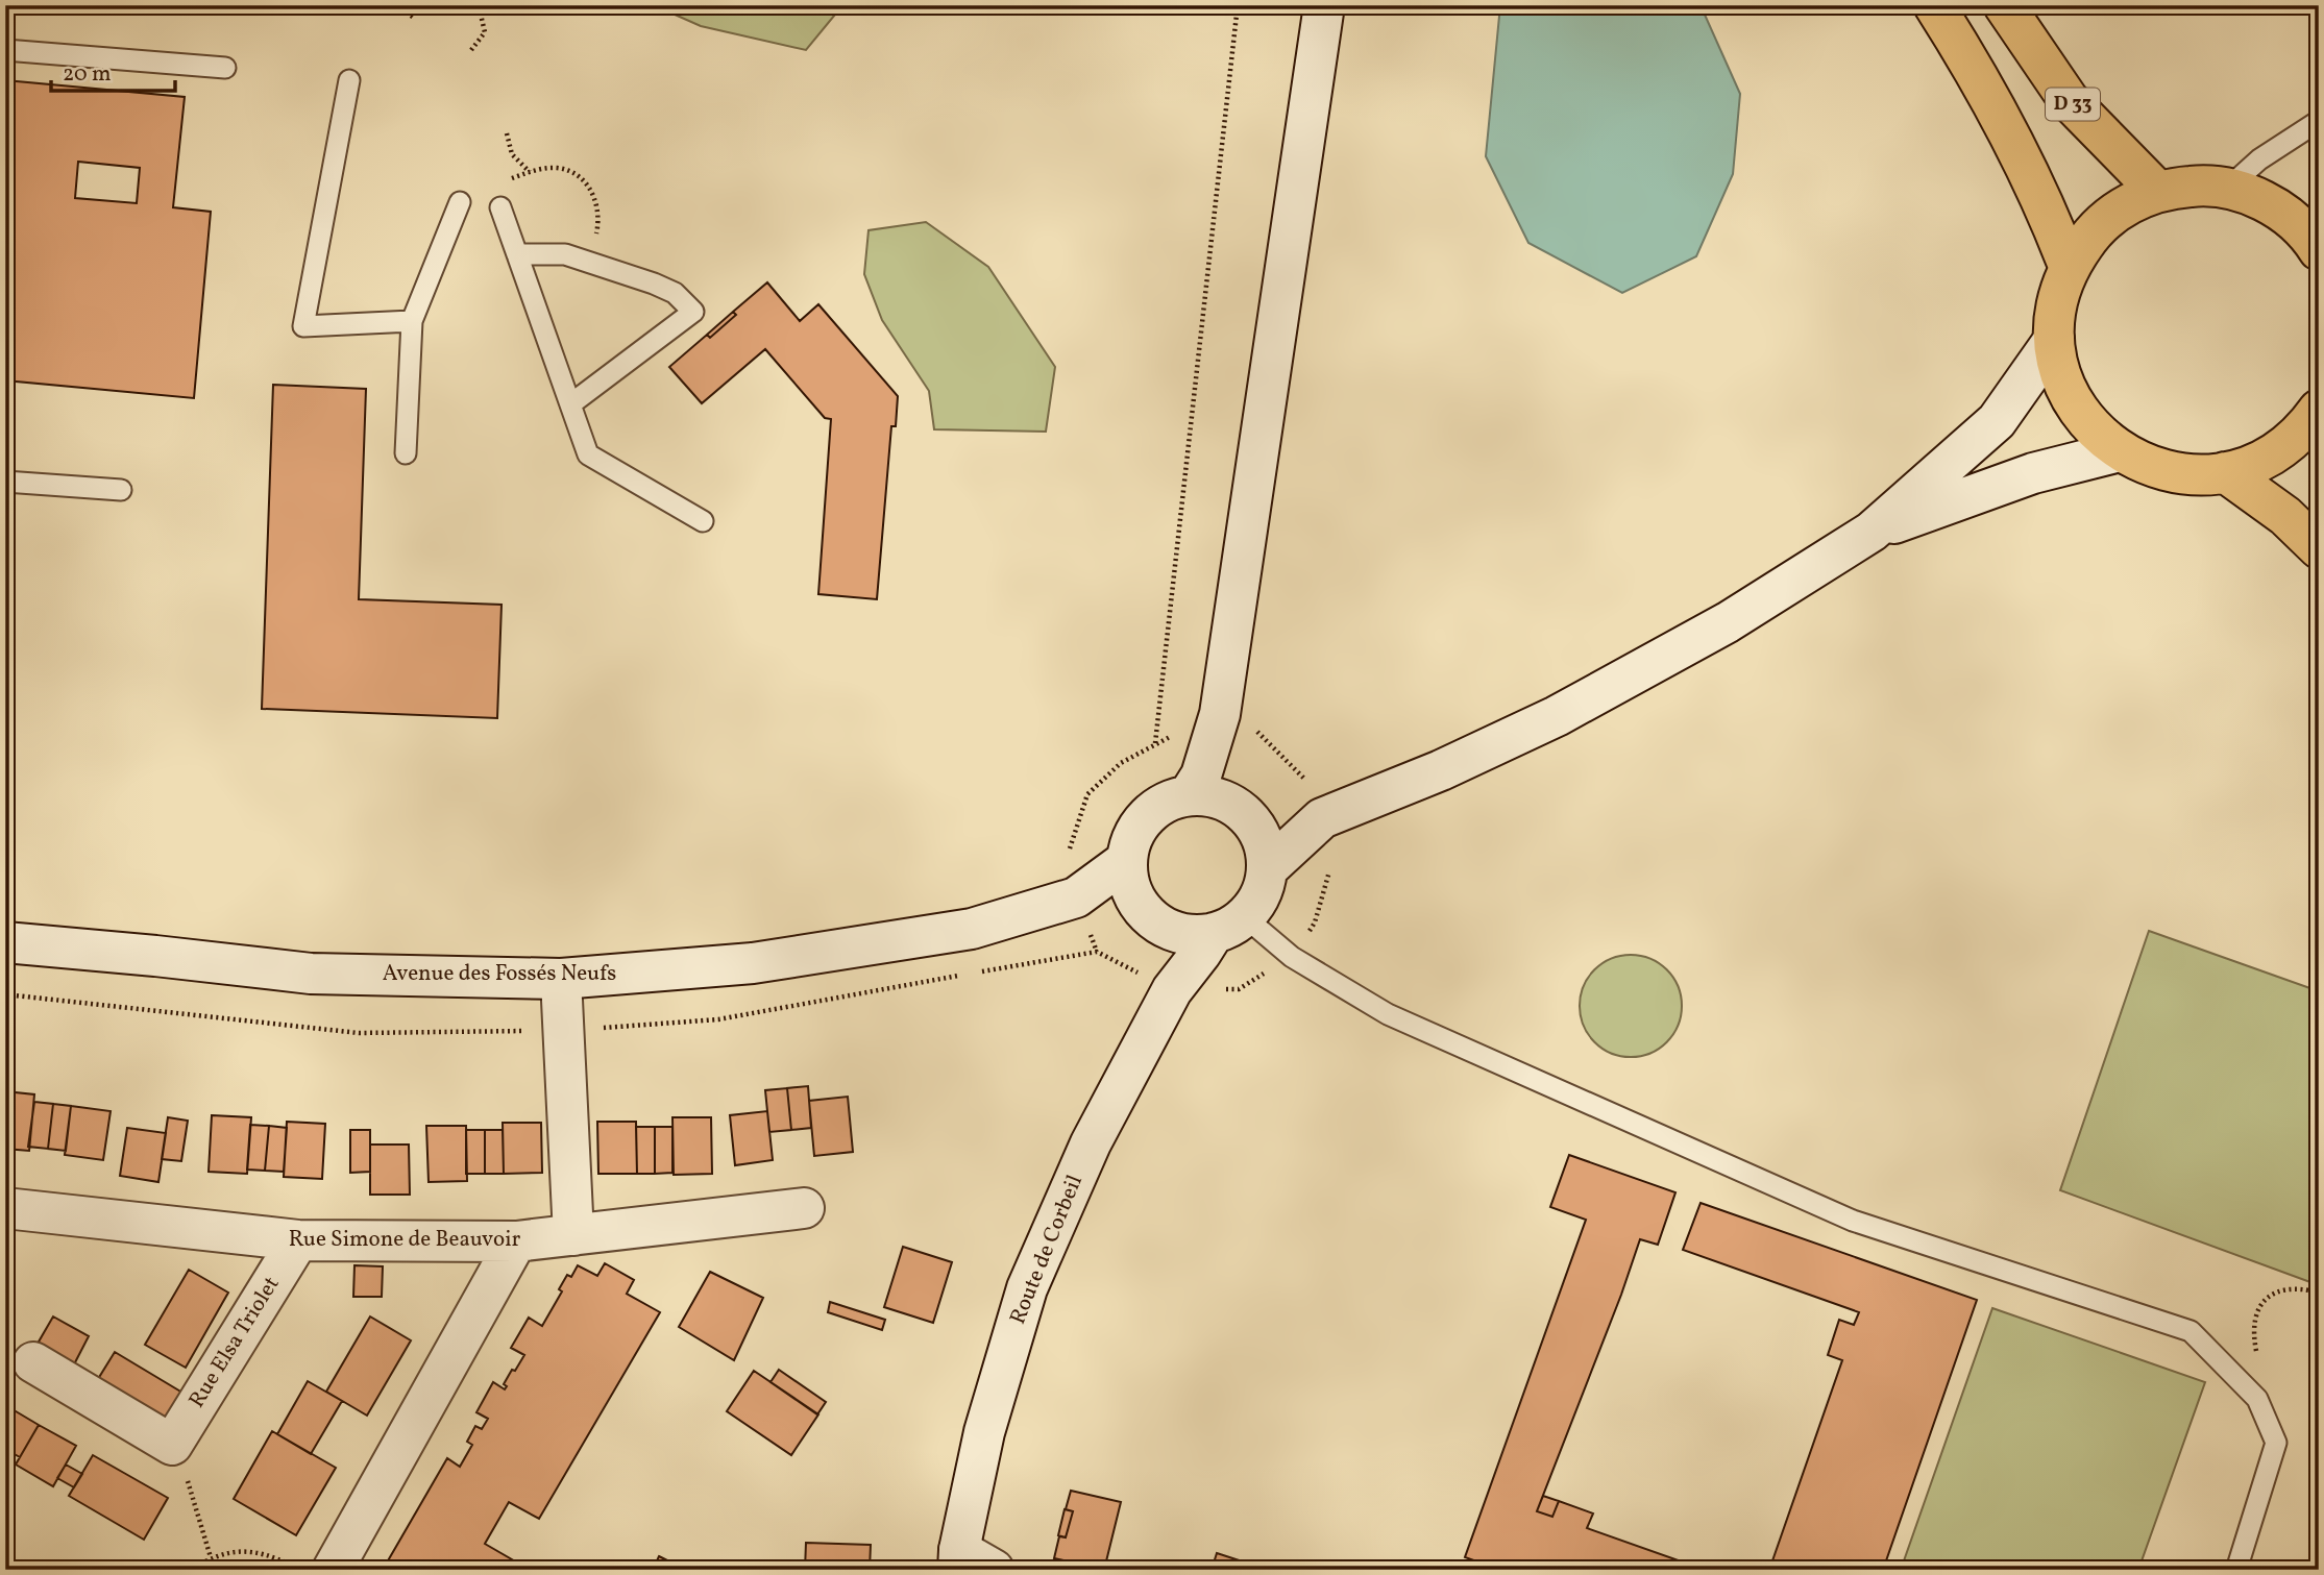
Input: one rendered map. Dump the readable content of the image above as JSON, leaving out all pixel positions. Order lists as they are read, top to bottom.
{
  "streets": {
    "main road": ["D 33"],
    "street": [
      "Avenue des Fossés Neufs",
      "Rue Simone de Beauvoir",
      "Route de Corbeil",
      "Rue Elsa Triolet"
    ]
  },
  "crossings": [
    ["Avenue des Fossés Neufs", "Route de Corbeil"],
    ["Rue Simone de Beauvoir", "Rue Elsa Triolet"]
  ],
  "scale_bar": "20 m"
}
